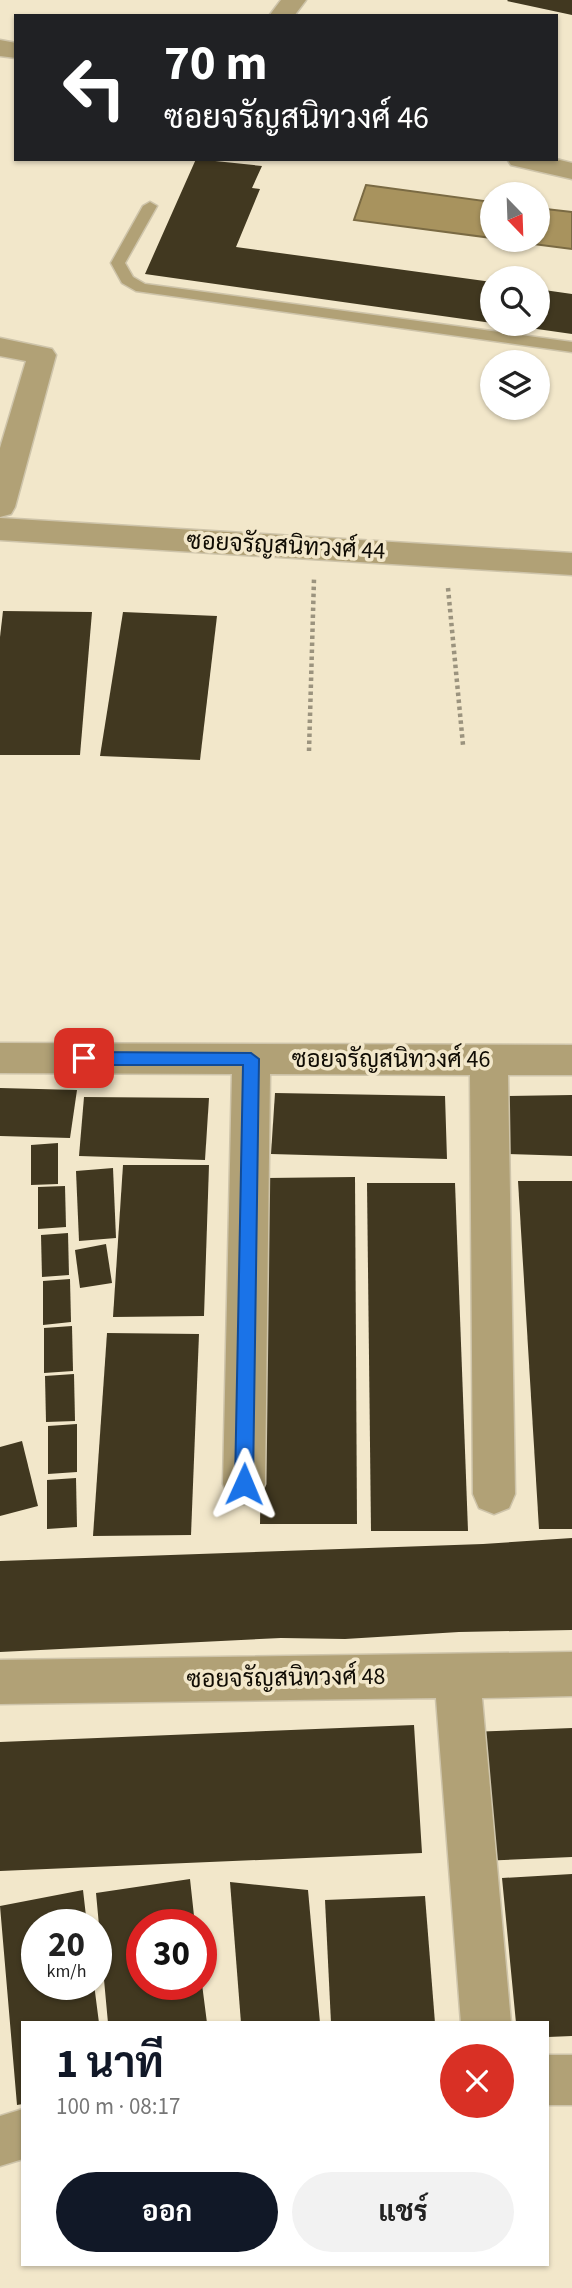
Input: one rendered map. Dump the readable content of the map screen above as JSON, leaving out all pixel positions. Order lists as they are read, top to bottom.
{
  "streets": {
    "street": ["ซอยจรัญสนิทวงศ์ 44", "ซอยจรัญสนิทวงศ์ 46", "ซอยจรัญสนิทวงศ์ 48"]
  },
  "north": "bottom right",
  "page": {
    "turn": ["70 m", "ซอยจรัญสนิทวงศ์ 46"],
    "speed": "20 km/h",
    "limit": "30",
    "heading": ["1 นาที", "100 m · 08:17"],
    "buttons": ["ออก", "แชร์"]
  }
}
